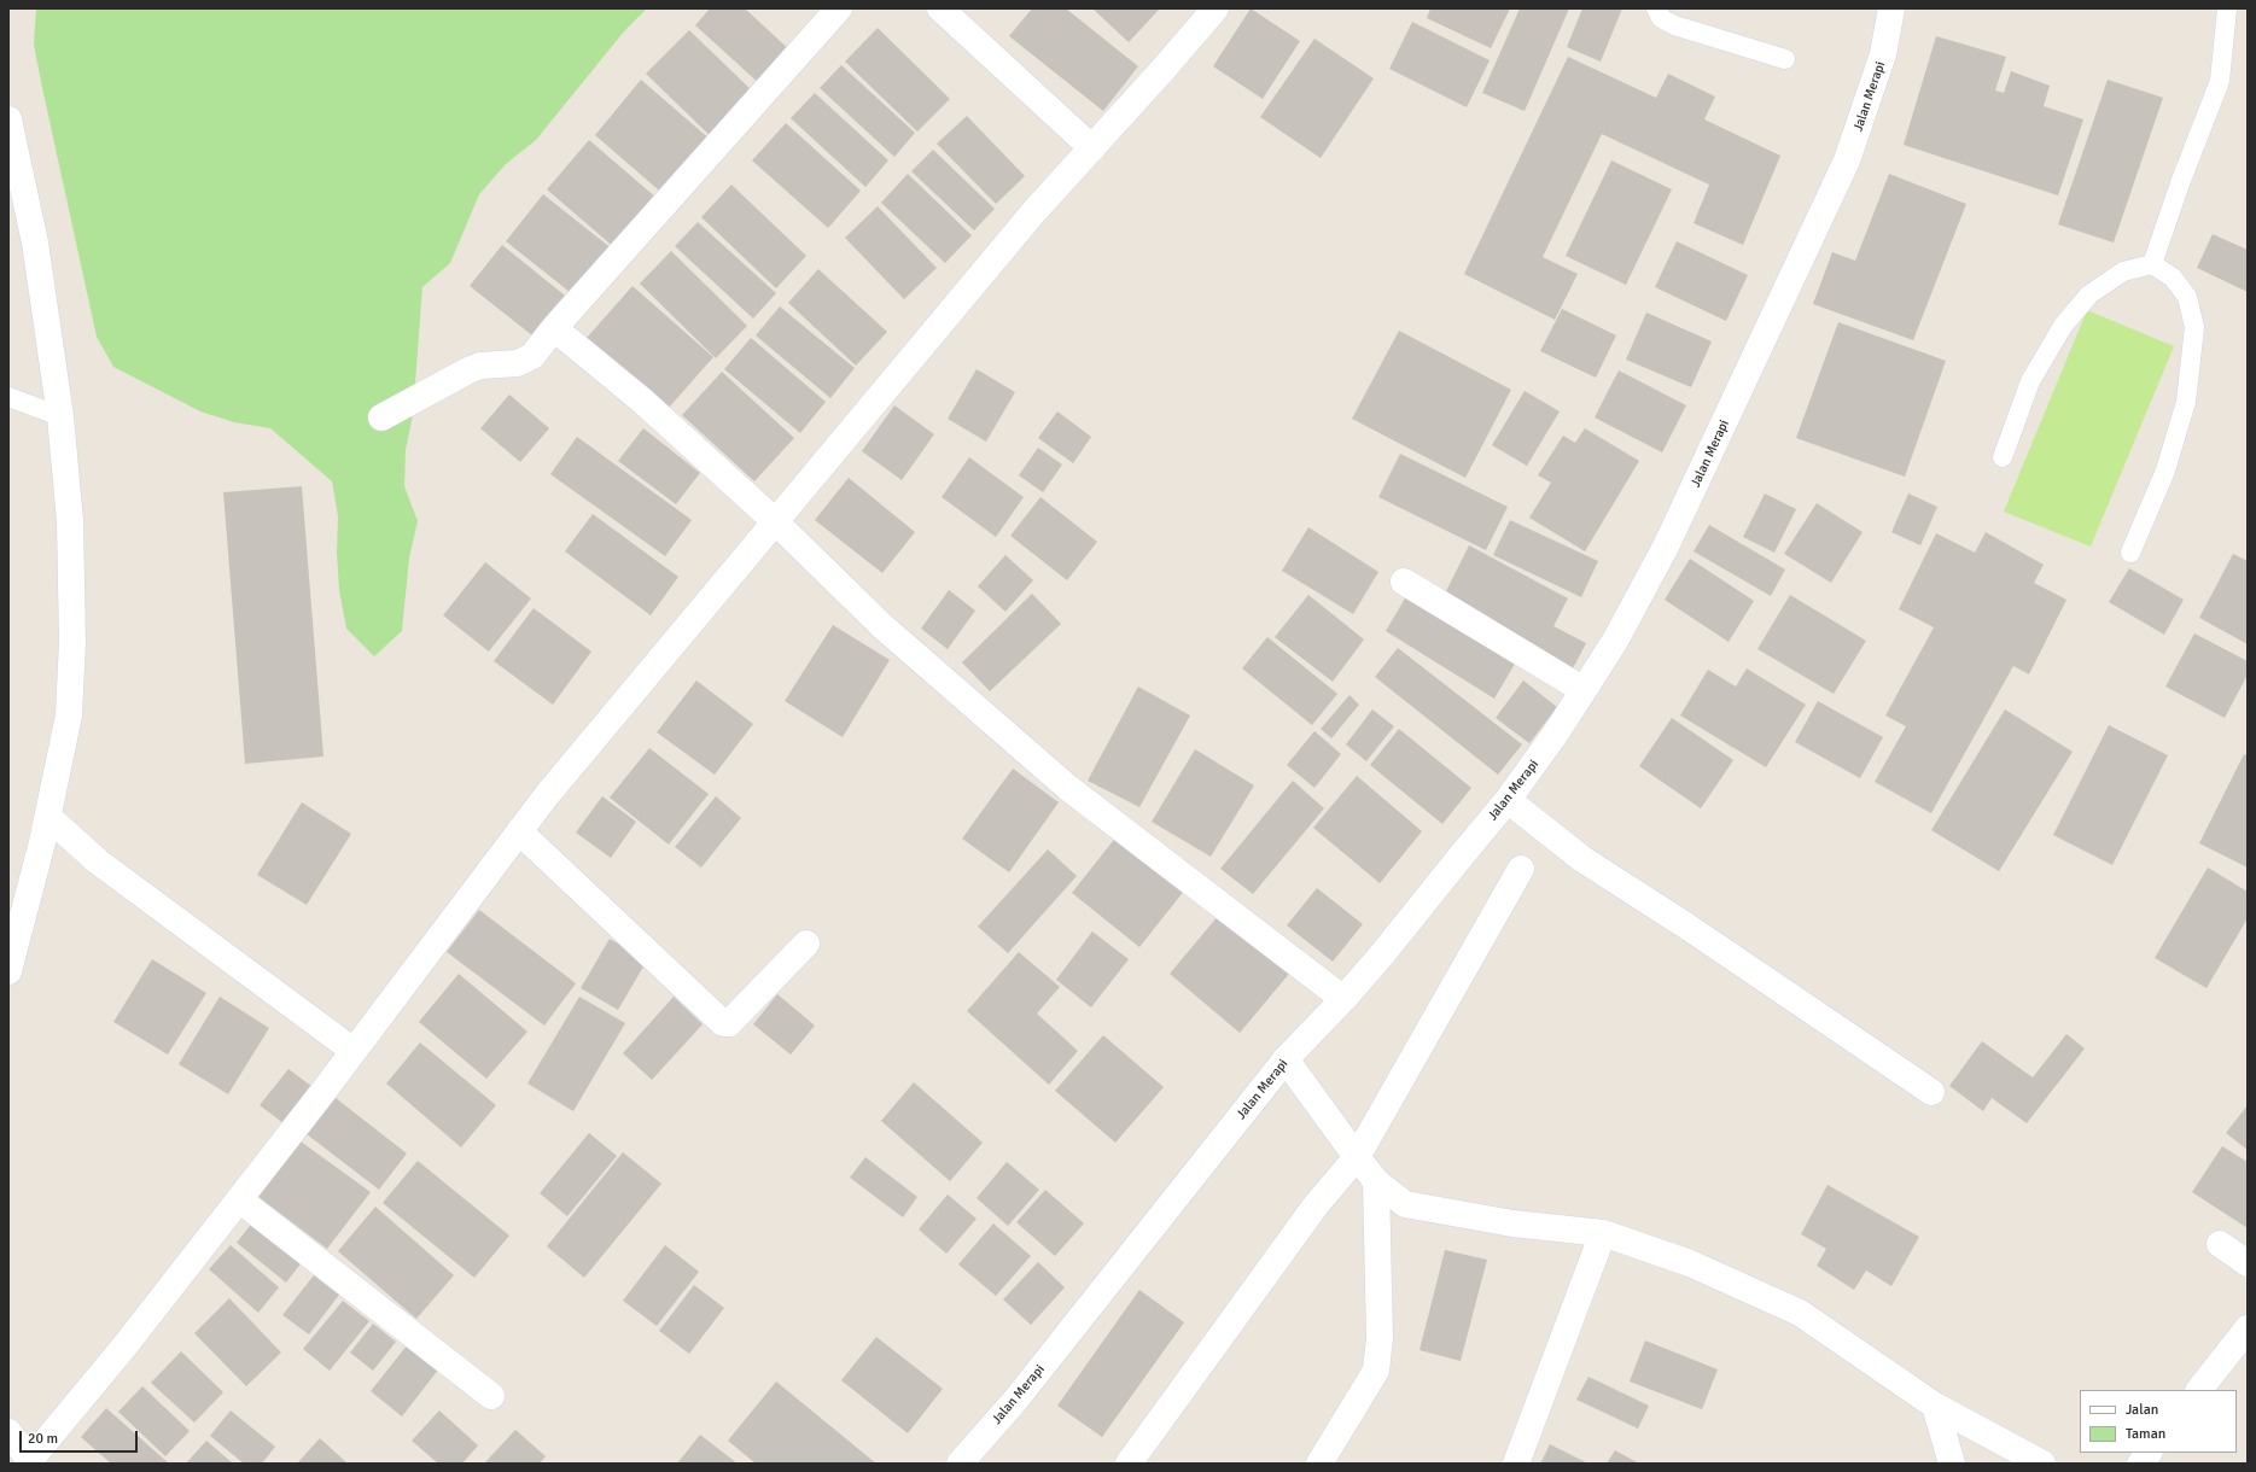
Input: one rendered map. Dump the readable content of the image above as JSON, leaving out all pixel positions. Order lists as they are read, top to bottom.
{
  "streets": {
    "street": ["Jalan Merapi"]
  },
  "legend": ["Jalan", "Taman"],
  "scale_bar": "20 m"
}
